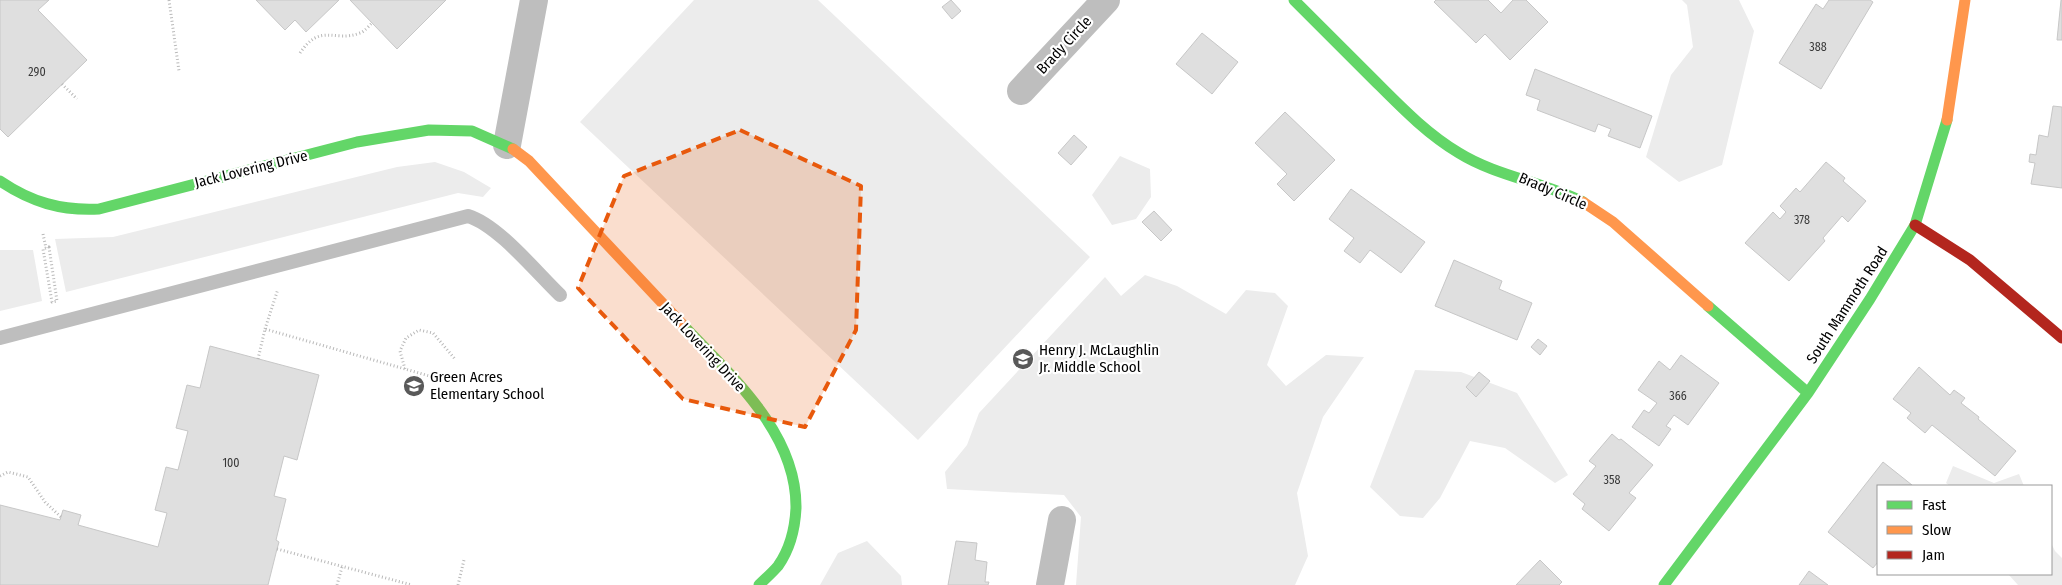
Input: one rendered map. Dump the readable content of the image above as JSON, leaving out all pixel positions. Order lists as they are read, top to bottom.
{
  "streets": {
    "street": ["Brady Circle", "Jack Lovering Drive", "South Mammoth Road"]
  },
  "crossings": [
    ["Brady Circle", "South Mammoth Road"]
  ],
  "places": {
    "school or university": ["Henry J. McLaughlin Jr. Middle School", "Green Acres Elementary School"]
  },
  "house_numbers": [
    "388",
    "290",
    "378",
    "366",
    "100",
    "358"
  ],
  "legend": ["Fast", "Slow", "Jam"]
}
